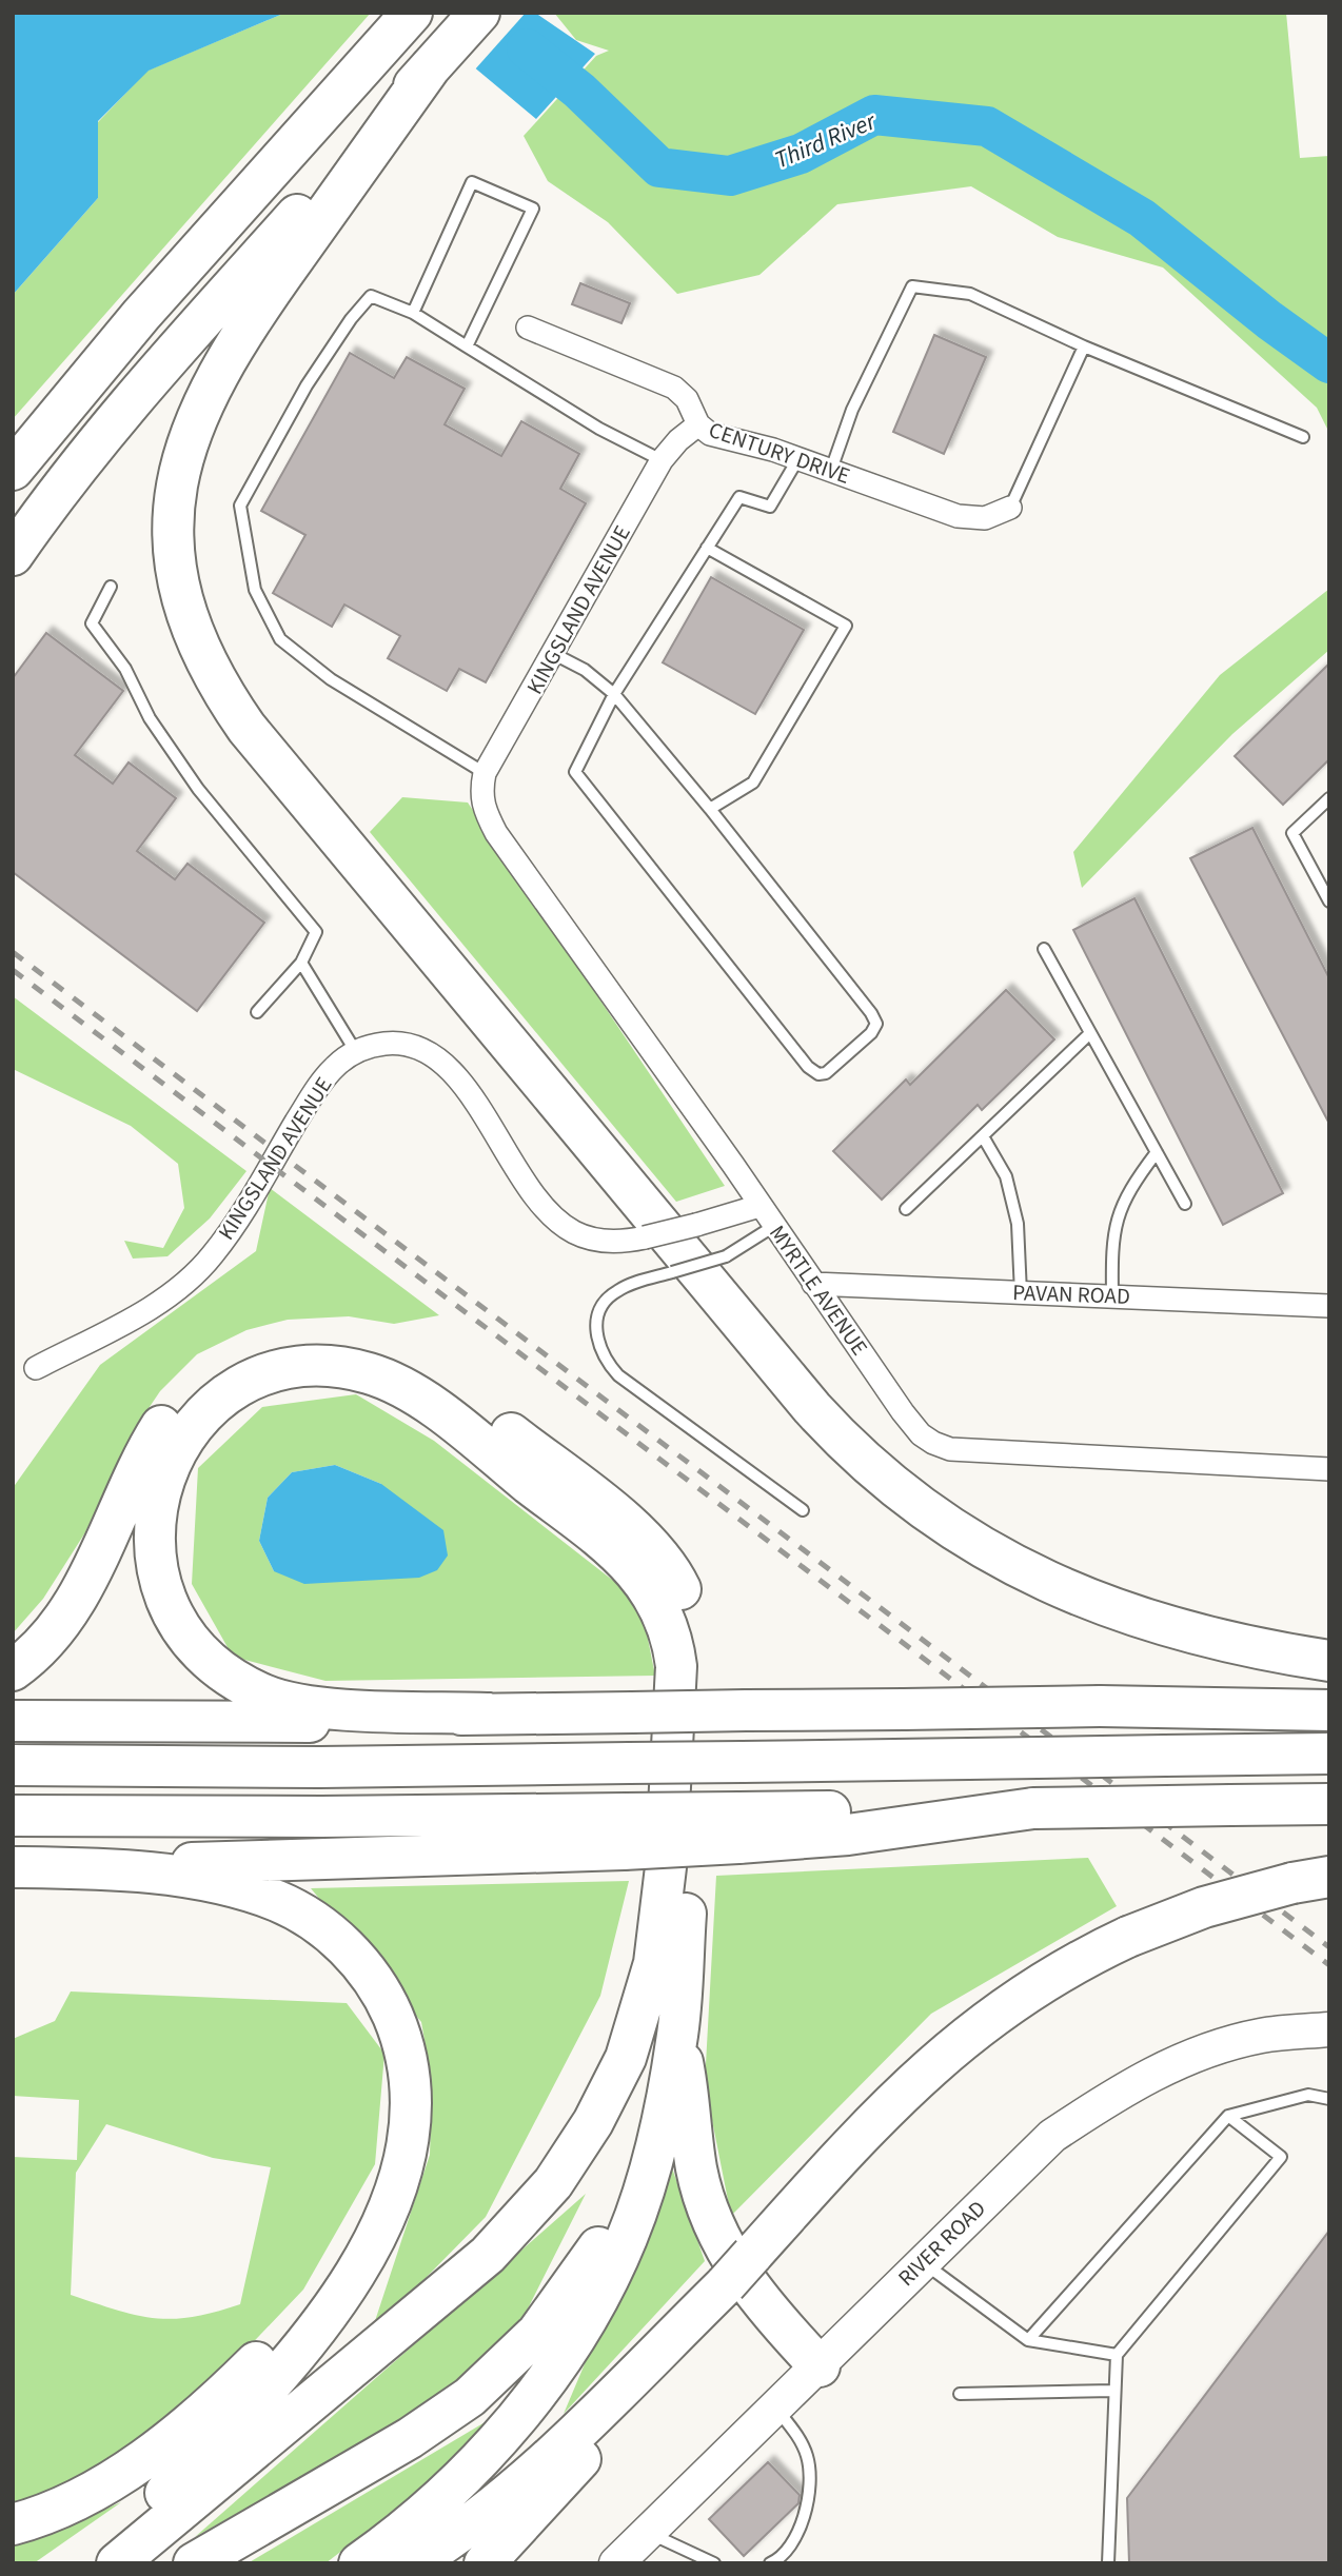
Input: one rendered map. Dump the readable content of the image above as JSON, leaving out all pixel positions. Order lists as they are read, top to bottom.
{
  "streets": {
    "street": [
      "CENTURY DRIVE",
      "KINGSLAND AVENUE",
      "MYRTLE AVENUE",
      "PAVAN ROAD",
      "RIVER ROAD"
    ]
  },
  "crossings": [
    ["CENTURY DRIVE", "KINGSLAND AVENUE"],
    ["KINGSLAND AVENUE", "MYRTLE AVENUE"],
    ["MYRTLE AVENUE", "PAVAN ROAD"]
  ],
  "water": ["Third River"]
}
